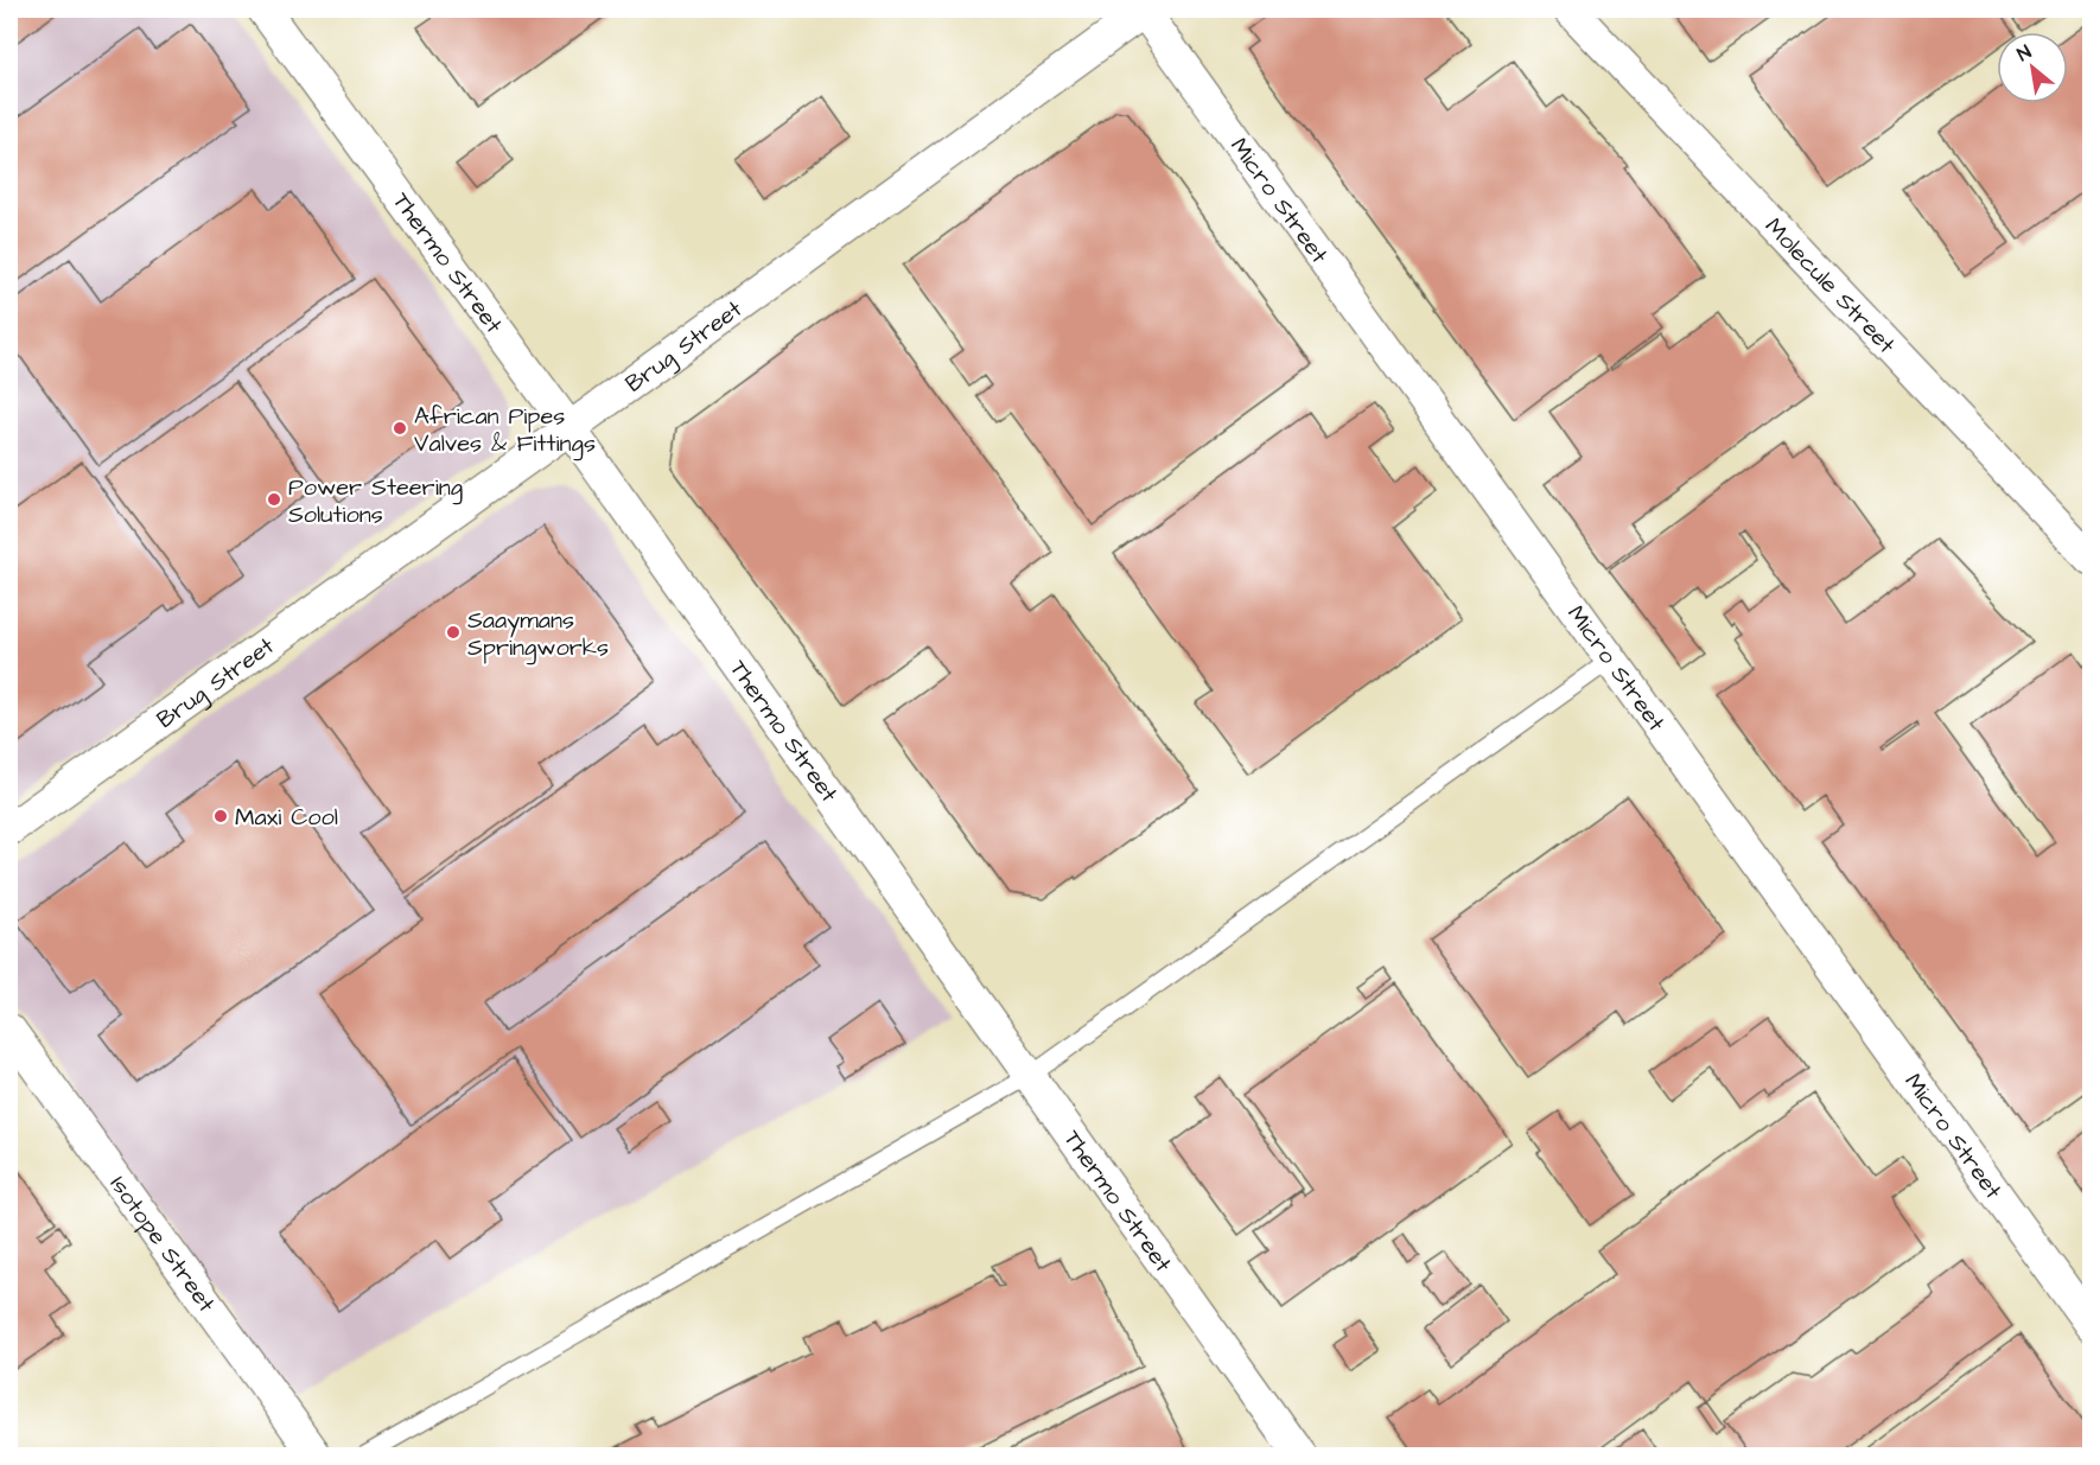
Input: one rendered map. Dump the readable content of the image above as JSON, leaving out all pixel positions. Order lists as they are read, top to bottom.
{
  "streets": {
    "street": [
      "Micro Street",
      "Thermo Street",
      "Molecule Street",
      "Brug Street",
      "Isotope Street"
    ]
  },
  "crossings": [
    ["Micro Street", "Brug Street"],
    ["Thermo Street", "Brug Street"]
  ],
  "places": [
    "African Pipes Valves & Fittings",
    "Power Steering Solutions",
    "Saaymans Springworks",
    "Maxi Cool"
  ],
  "north": "top left"
}
